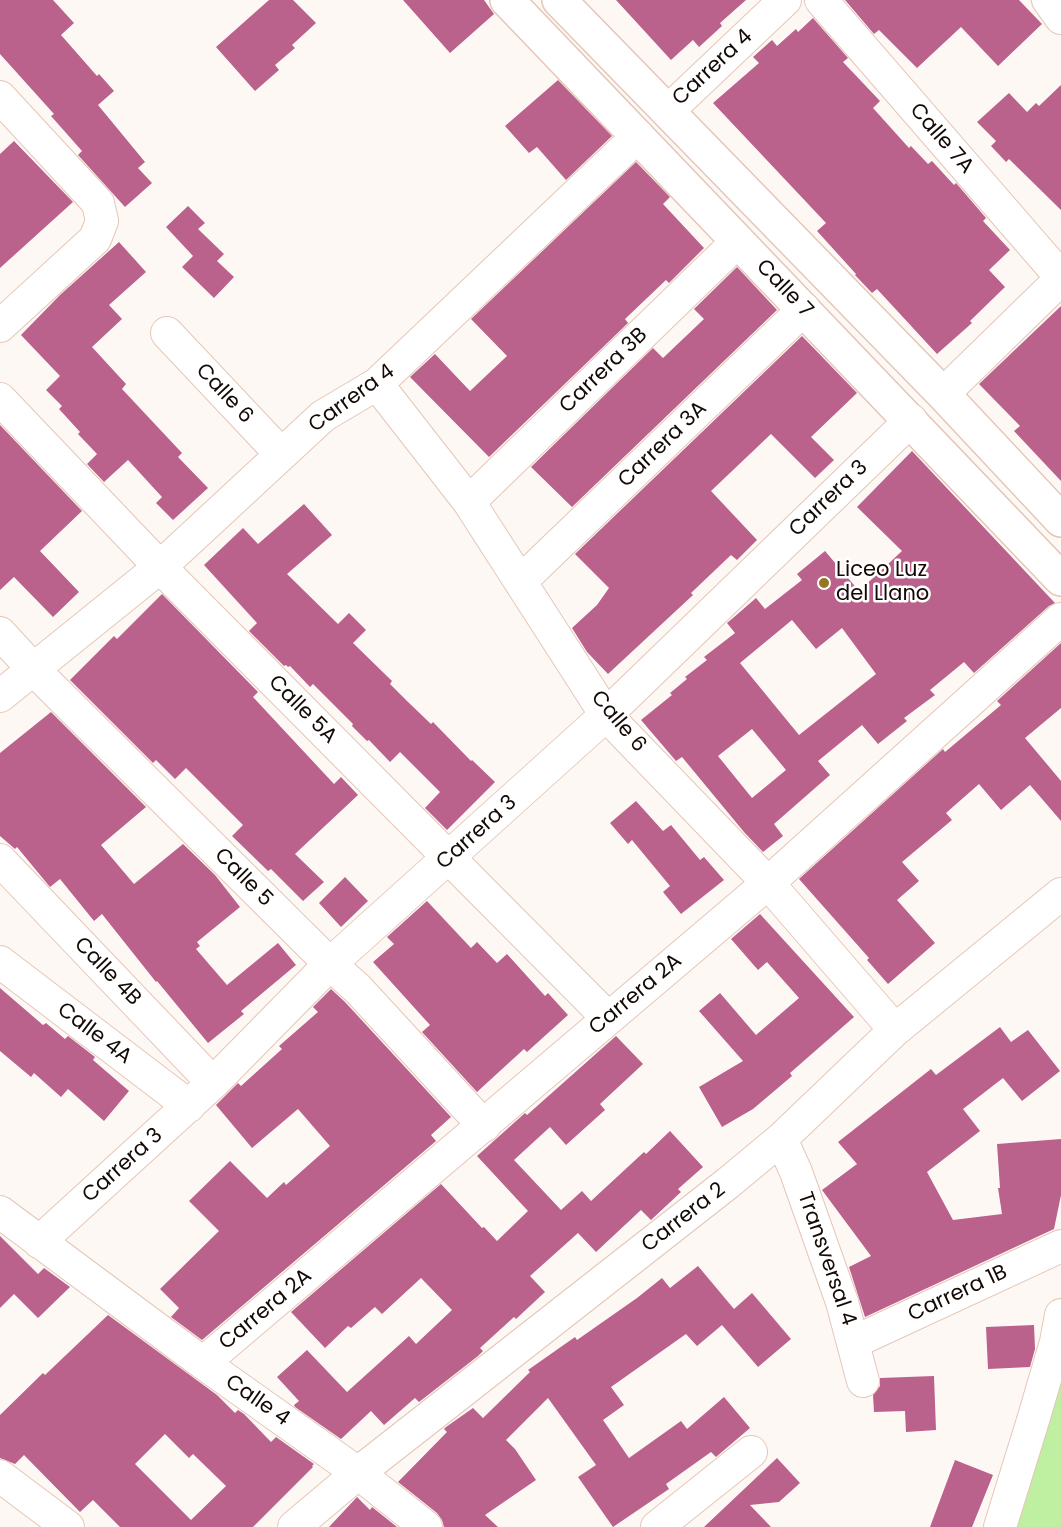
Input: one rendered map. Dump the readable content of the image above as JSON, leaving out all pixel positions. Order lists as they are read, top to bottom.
{
  "streets": {
    "main road": ["Calle 7"],
    "street": [
      "Carrera 4",
      "Calle 7A",
      "Carrera 3B",
      "Calle 6",
      "Carrera 3A",
      "Carrera 3",
      "Calle 5A",
      "Calle 5",
      "Calle 4B",
      "Carrera 2A",
      "Calle 4A",
      "Carrera 2",
      "Transversal 4",
      "Carrera 1B",
      "Calle 4"
    ]
  },
  "crossings": [
    ["Carrera 4", "Calle 7"],
    ["Carrera 4", "Calle 6"],
    ["Carrera 4", "Calle 5A"],
    ["Carrera 4", "Calle 5"],
    ["Calle 7", "Carrera 3B"],
    ["Calle 7", "Carrera 3A"],
    ["Calle 7", "Carrera 3"],
    ["Carrera 3B", "Calle 6"],
    ["Calle 6", "Carrera 3A"],
    ["Calle 6", "Carrera 3"],
    ["Calle 6", "Carrera 2A"],
    ["Calle 6", "Carrera 2"],
    ["Carrera 3", "Calle 5A"],
    ["Carrera 3", "Calle 5"],
    ["Carrera 3", "Calle 4B"],
    ["Carrera 3", "Calle 4A"],
    ["Carrera 3", "Calle 4"],
    ["Calle 5A", "Carrera 2A"],
    ["Calle 5", "Carrera 2A"],
    ["Carrera 2A", "Calle 4"],
    ["Carrera 2", "Transversal 4"],
    ["Carrera 2", "Calle 4"],
    ["Transversal 4", "Carrera 1B"]
  ],
  "places": ["Liceo Luz del Llano"]
}
